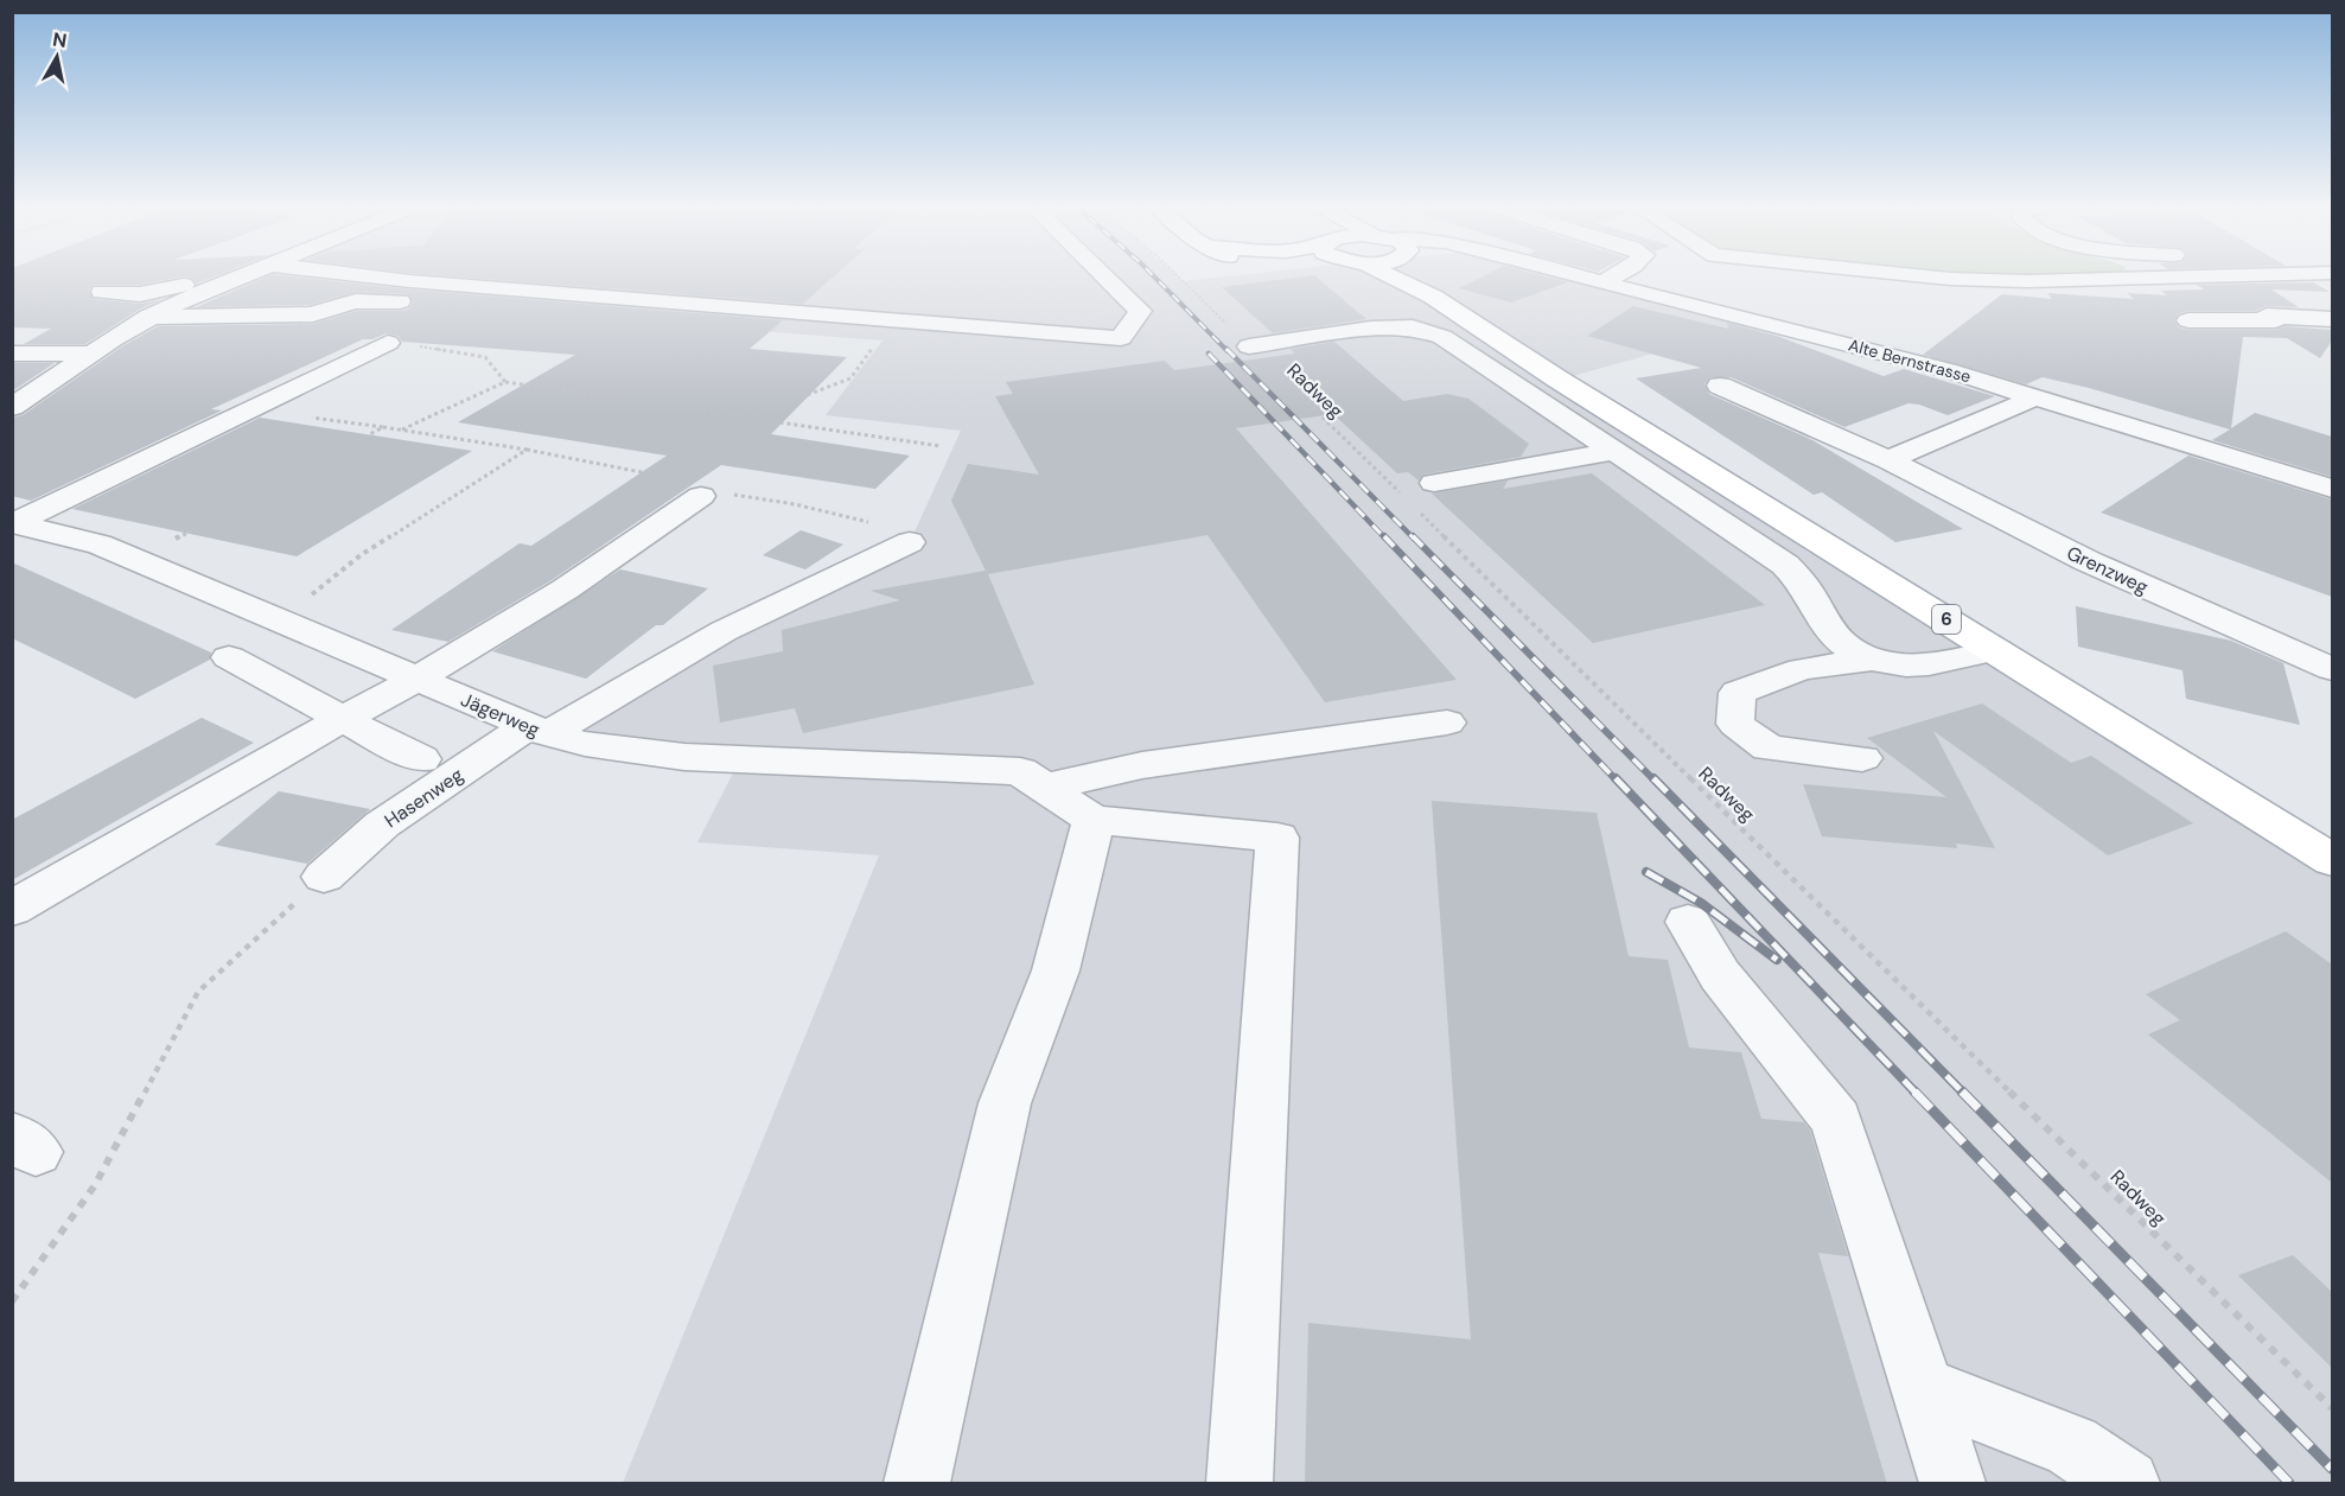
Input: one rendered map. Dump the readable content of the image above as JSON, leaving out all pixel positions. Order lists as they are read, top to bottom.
{
  "streets": {
    "main road": ["6"],
    "street": [
      "Alte Bernstrasse",
      "Grenzweg",
      "Jägerweg",
      "Hasenweg"
    ],
    "path": ["Radweg"]
  },
  "crossings": [
    ["Jägerweg", "Hasenweg"]
  ],
  "north": "top"
}
